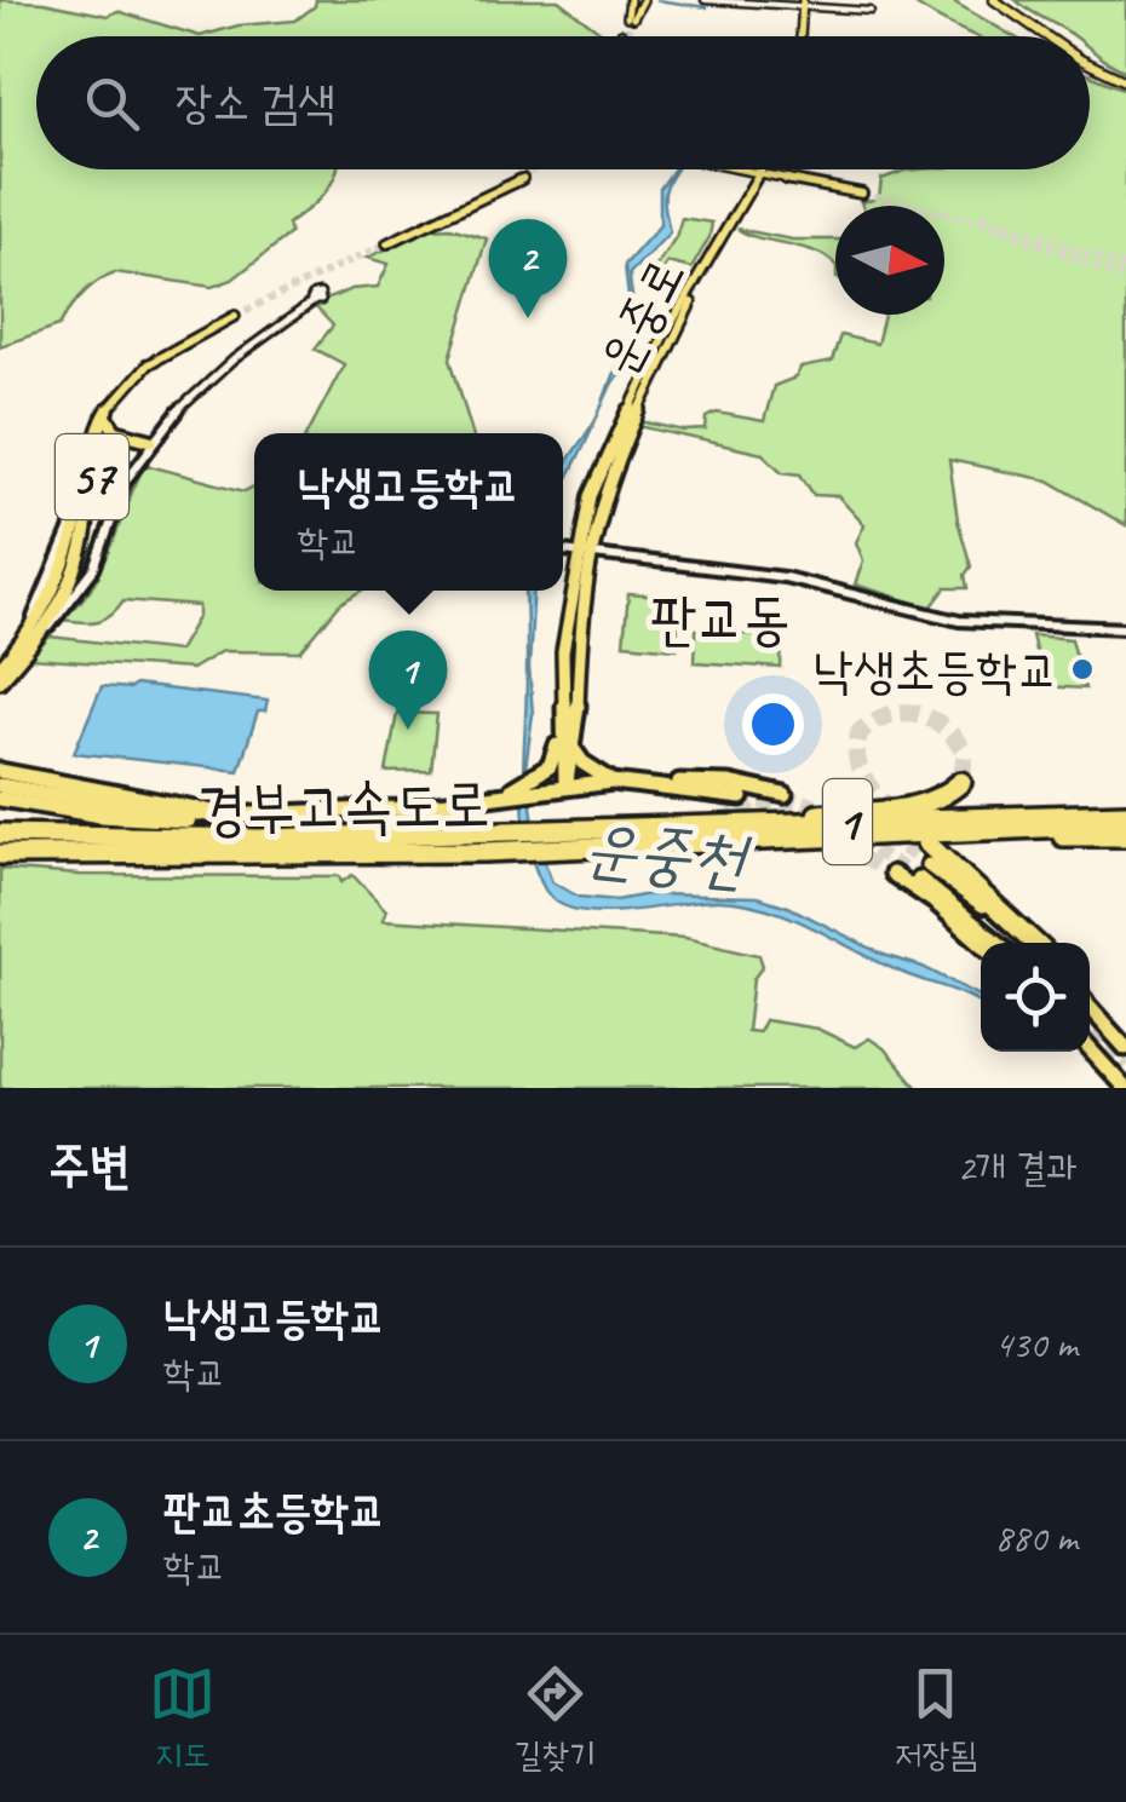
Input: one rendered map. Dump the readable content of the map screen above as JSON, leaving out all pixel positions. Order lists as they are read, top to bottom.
{
  "streets": {
    "highway": ["경부고속도로", "1"],
    "main road": ["운중로", "57"]
  },
  "districts": ["판교동"],
  "water": ["운중천"],
  "places": ["낙생초등학교"],
  "north": "right",
  "page": {
    "search": "장소 검색",
    "pins": ["2", "1"],
    "popup": ["낙생고등학교", "학교"],
    "heading": ["주변", "2개 결과"],
    "list": [
      {
        "mark": "1",
        "name": "낙생고등학교",
        "note": "학교",
        "value": "430 m"
      },
      {
        "mark": "2",
        "name": "판교초등학교",
        "note": "학교",
        "value": "880 m"
      }
    ],
    "nav": ["지도", "길찾기", "저장됨"]
  }
}
